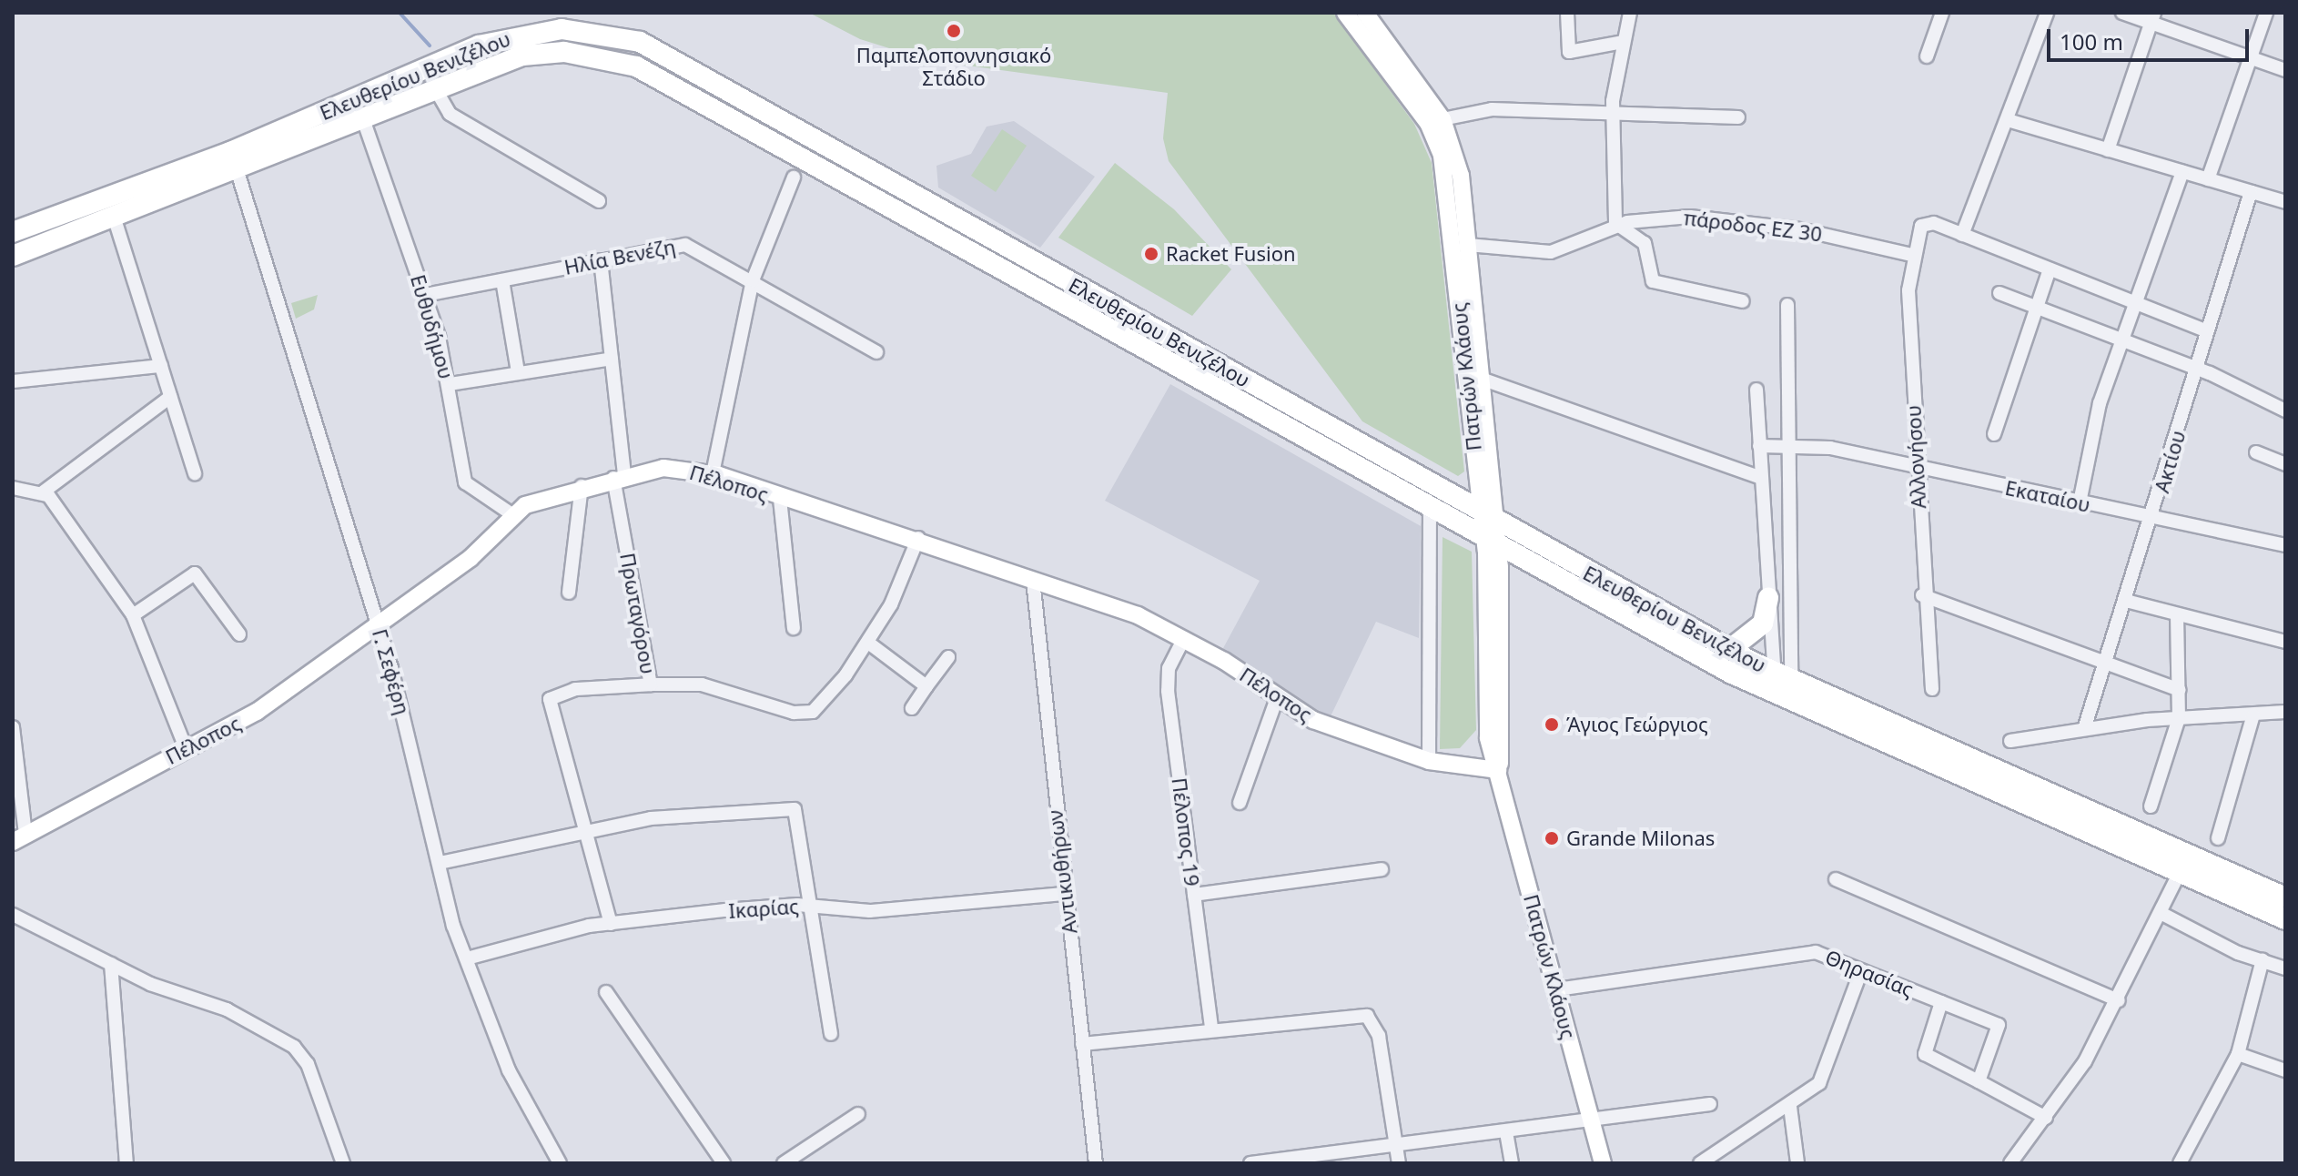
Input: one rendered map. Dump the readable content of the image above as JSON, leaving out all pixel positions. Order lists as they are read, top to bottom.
{
  "streets": {
    "main road": ["Ελευθερίου Βενιζέλου"],
    "street": [
      "πάροδος ΕΖ 30",
      "Ηλία Βενέζη",
      "Ευθυδήμου",
      "Πατρών Κλάους",
      "Αλλονήσου",
      "Ακτίου",
      "Πέλοπος",
      "Εκαταίου",
      "Πρωταγόρου",
      "Γ. Σεφέρη",
      "Πέλοπος 19",
      "Αντικυθήρων",
      "Ικαρίας",
      "Θηρασίας"
    ]
  },
  "crossings": [
    ["Ελευθερίου Βενιζέλου", "Ευθυδήμου"],
    ["Ελευθερίου Βενιζέλου", "Πατρών Κλάους"],
    ["Ελευθερίου Βενιζέλου", "Γ. Σεφέρη"],
    ["πάροδος ΕΖ 30", "Πατρών Κλάους"],
    ["πάροδος ΕΖ 30", "Αλλονήσου"],
    ["Ηλία Βενέζη", "Ευθυδήμου"],
    ["Ηλία Βενέζη", "Πρωταγόρου"],
    ["Ευθυδήμου", "Πέλοπος"],
    ["Πατρών Κλάους", "Πέλοπος"],
    ["Πατρών Κλάους", "Θηρασίας"],
    ["Αλλονήσου", "Εκαταίου"],
    ["Ακτίου", "Εκαταίου"],
    ["Πέλοπος", "Πρωταγόρου"],
    ["Πέλοπος", "Γ. Σεφέρη"],
    ["Πέλοπος", "Πέλοπος 19"],
    ["Πέλοπος", "Αντικυθήρων"],
    ["Γ. Σεφέρη", "Ικαρίας"],
    ["Αντικυθήρων", "Ικαρίας"]
  ],
  "places": [
    "Παμπελοποννησιακό Στάδιο",
    "Racket Fusion",
    "Άγιος Γεώργιος",
    "Grande Milonas"
  ],
  "scale_bar": "100 m"
}
